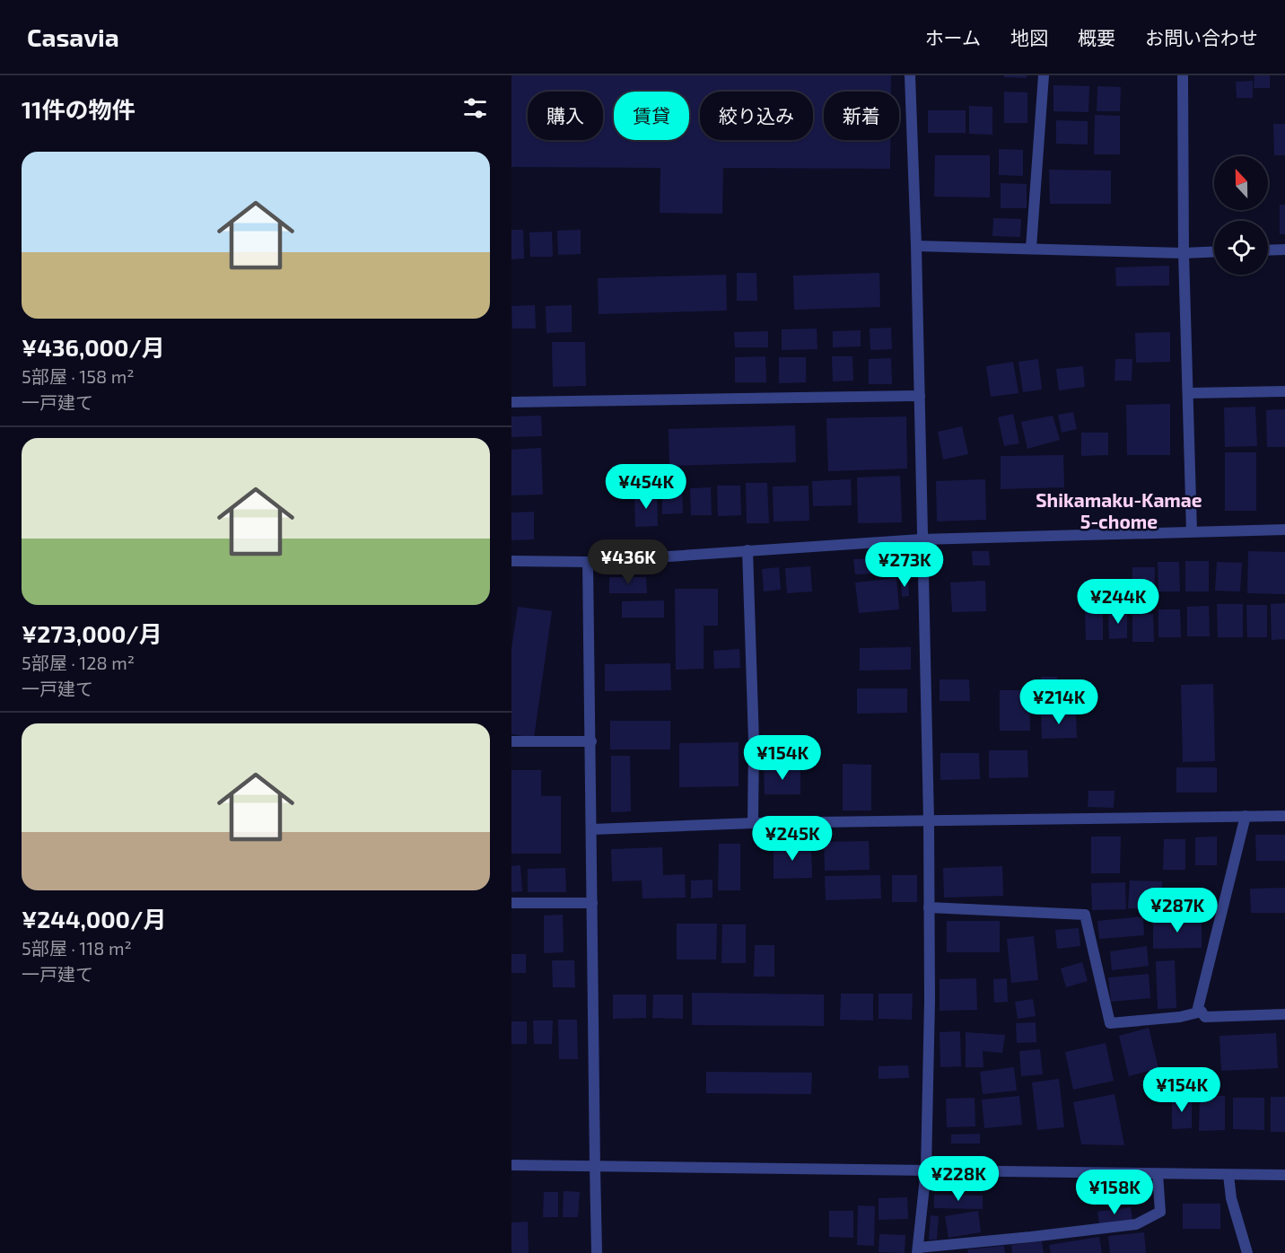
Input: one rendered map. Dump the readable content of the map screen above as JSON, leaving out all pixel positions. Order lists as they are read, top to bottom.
{
  "districts": ["Shikamaku-Kamae 5-chome"],
  "north": "top",
  "page": {
    "header": "Casavia",
    "nav": [
      "ホーム",
      "地図",
      "概要",
      "お問い合わせ"
    ],
    "heading": "11件の物件",
    "chip": [
      "購入",
      "賃貸",
      "絞り込み",
      "新着"
    ],
    "list": [
      {
        "name": "¥436,000/月",
        "note": "5部屋 · 158 m² · 一戸建て"
      },
      {
        "name": "¥273,000/月",
        "note": "5部屋 · 128 m² · 一戸建て"
      },
      {
        "name": "¥244,000/月",
        "note": "5部屋 · 118 m² · 一戸建て"
      }
    ],
    "price": [
      "¥454K",
      "¥436K",
      "¥273K",
      "¥244K",
      "¥214K",
      "¥154K",
      "¥245K",
      "¥287K",
      "¥154K",
      "¥228K",
      "¥158K"
    ]
  }
}
